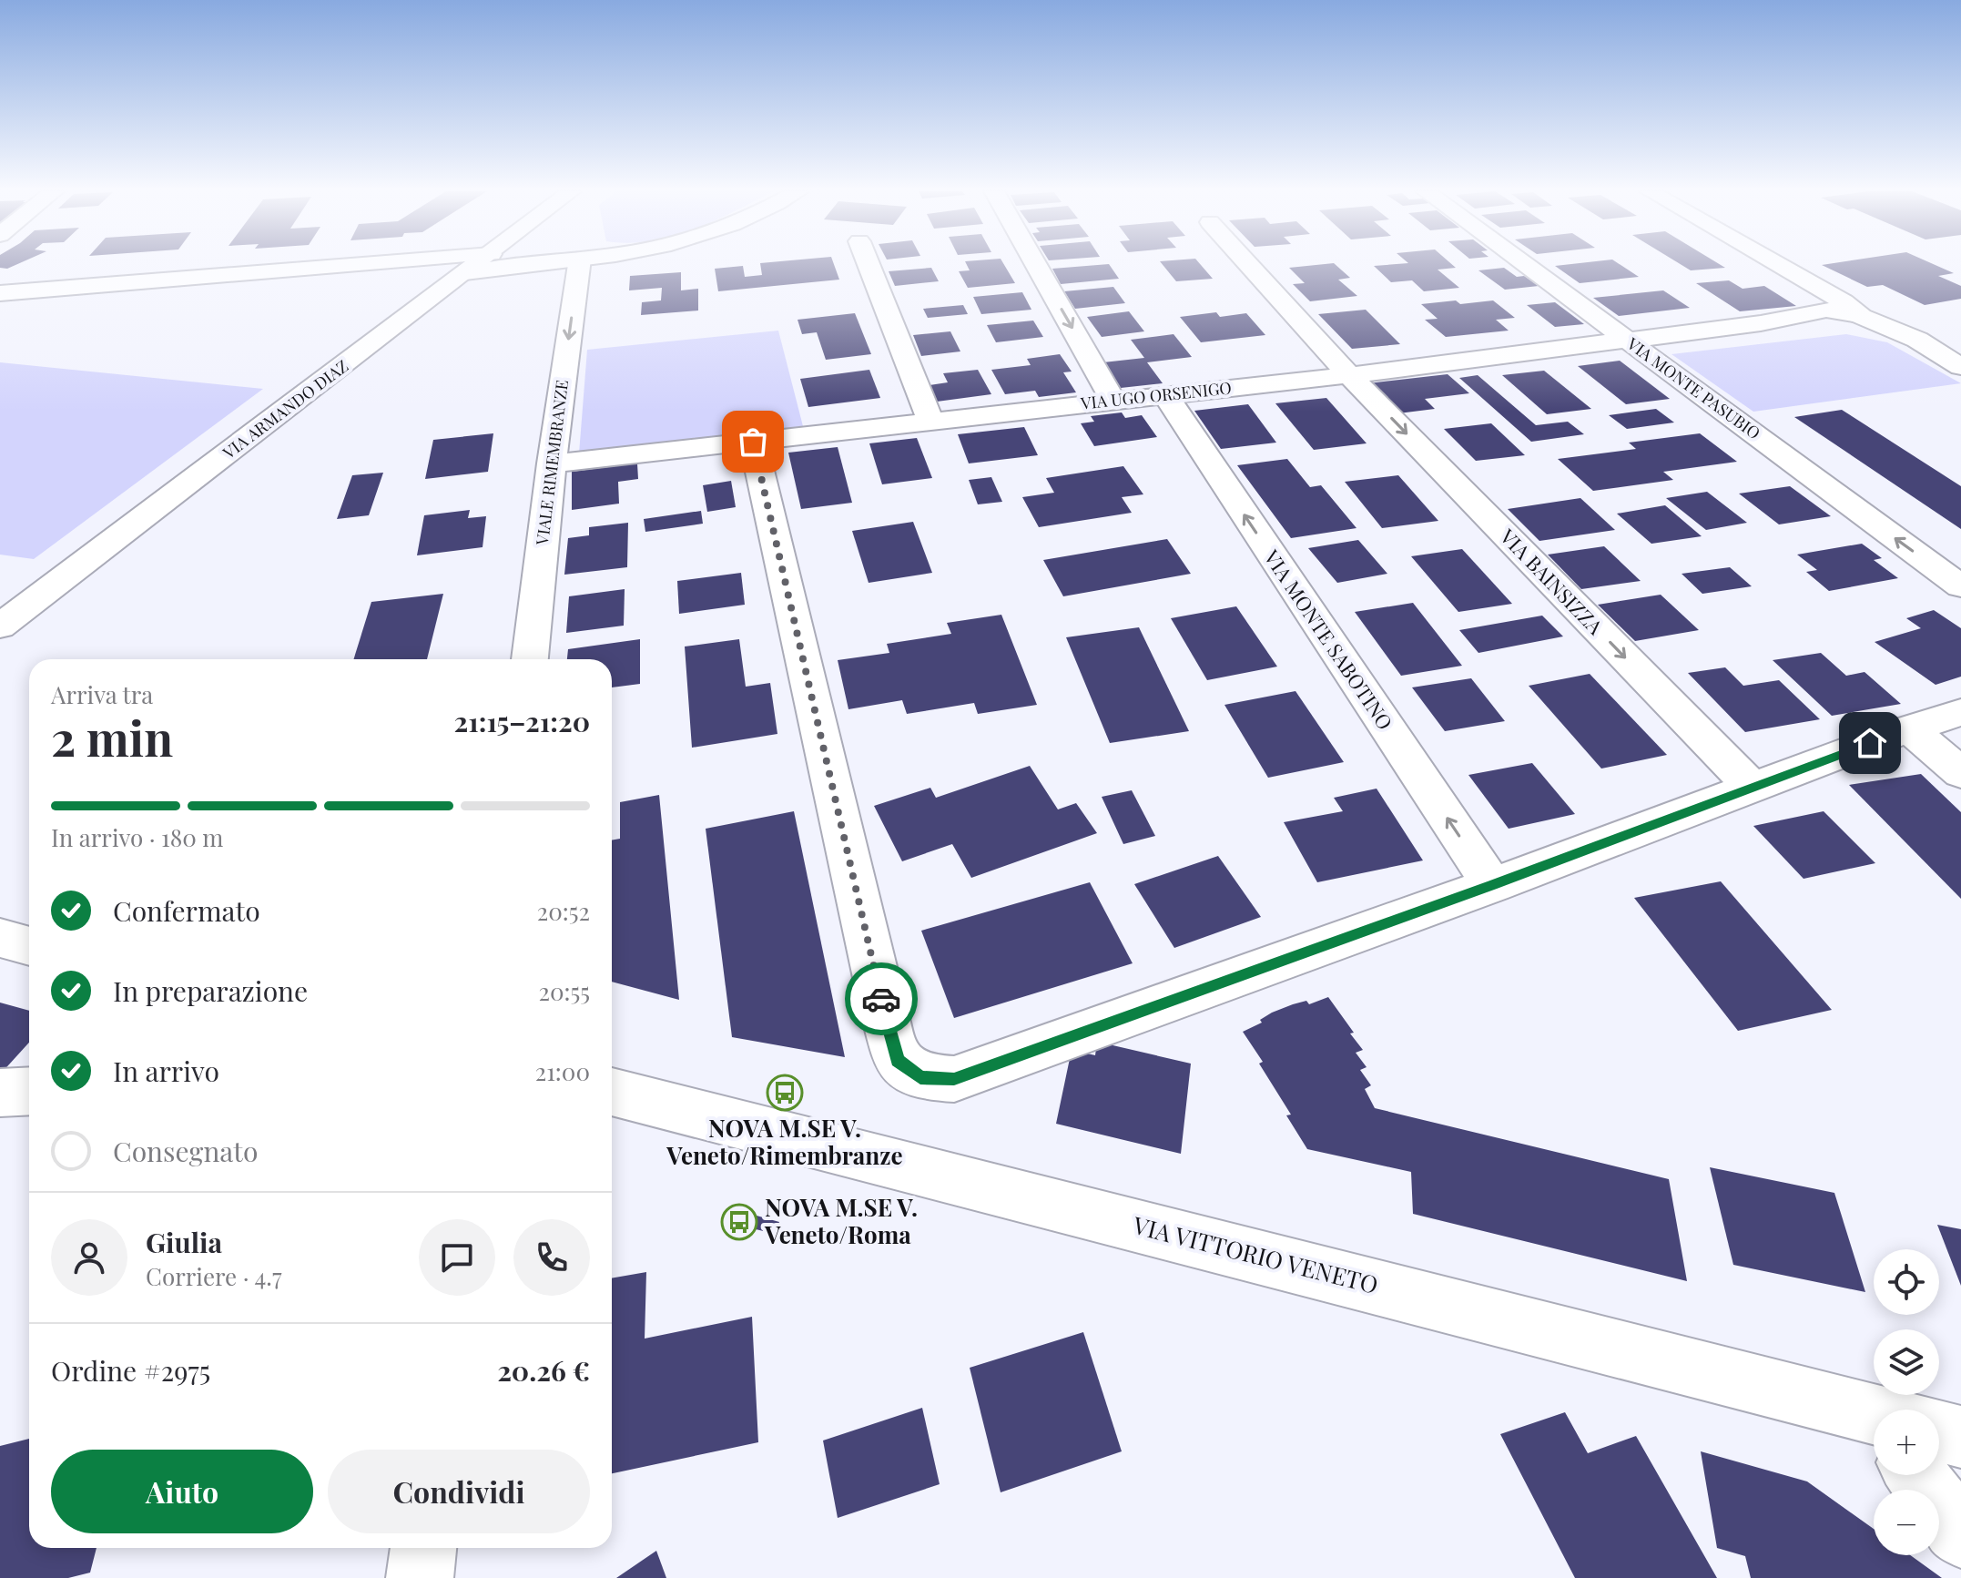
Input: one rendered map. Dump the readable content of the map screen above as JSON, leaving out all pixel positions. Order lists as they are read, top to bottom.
{
  "streets": {
    "street": [
      "VIA MONTE PASUBIO",
      "VIA UGO ORSENIGO",
      "VIA ARMANDO DIAZ",
      "VIALE RIMEMBRANZE",
      "VIA BAINSIZZA",
      "VIA MONTE SABOTINO",
      "VIA VITTORIO VENETO"
    ]
  },
  "crossings": [
    ["VIA MONTE PASUBIO", "VIA UGO ORSENIGO"],
    ["VIA UGO ORSENIGO", "VIALE RIMEMBRANZE"],
    ["VIA UGO ORSENIGO", "VIA BAINSIZZA"],
    ["VIA UGO ORSENIGO", "VIA MONTE SABOTINO"]
  ],
  "one_way": ["VIALE RIMEMBRANZE", "VIA BAINSIZZA", "VIA MONTE SABOTINO"],
  "places": {
    "bus stop": ["NOVA M.SE V. Veneto/Rimembranze", "NOVA M.SE V. Veneto/Roma"]
  },
  "page": {
    "heading": ["2 min", "Arriva tra", "21:15–21:20"],
    "panel": [
      "Giulia",
      "Corriere · 4.7",
      "Ordine #2975",
      "20.26 €"
    ],
    "bar": "In arrivo · 180 m",
    "list": [
      ["Confermato", "20:52"],
      ["In preparazione", "20:55"],
      ["In arrivo", "21:00"],
      "Consegnato"
    ],
    "map_buttons": ["+", "−"],
    "buttons": ["Aiuto", "Condividi"]
  }
}
